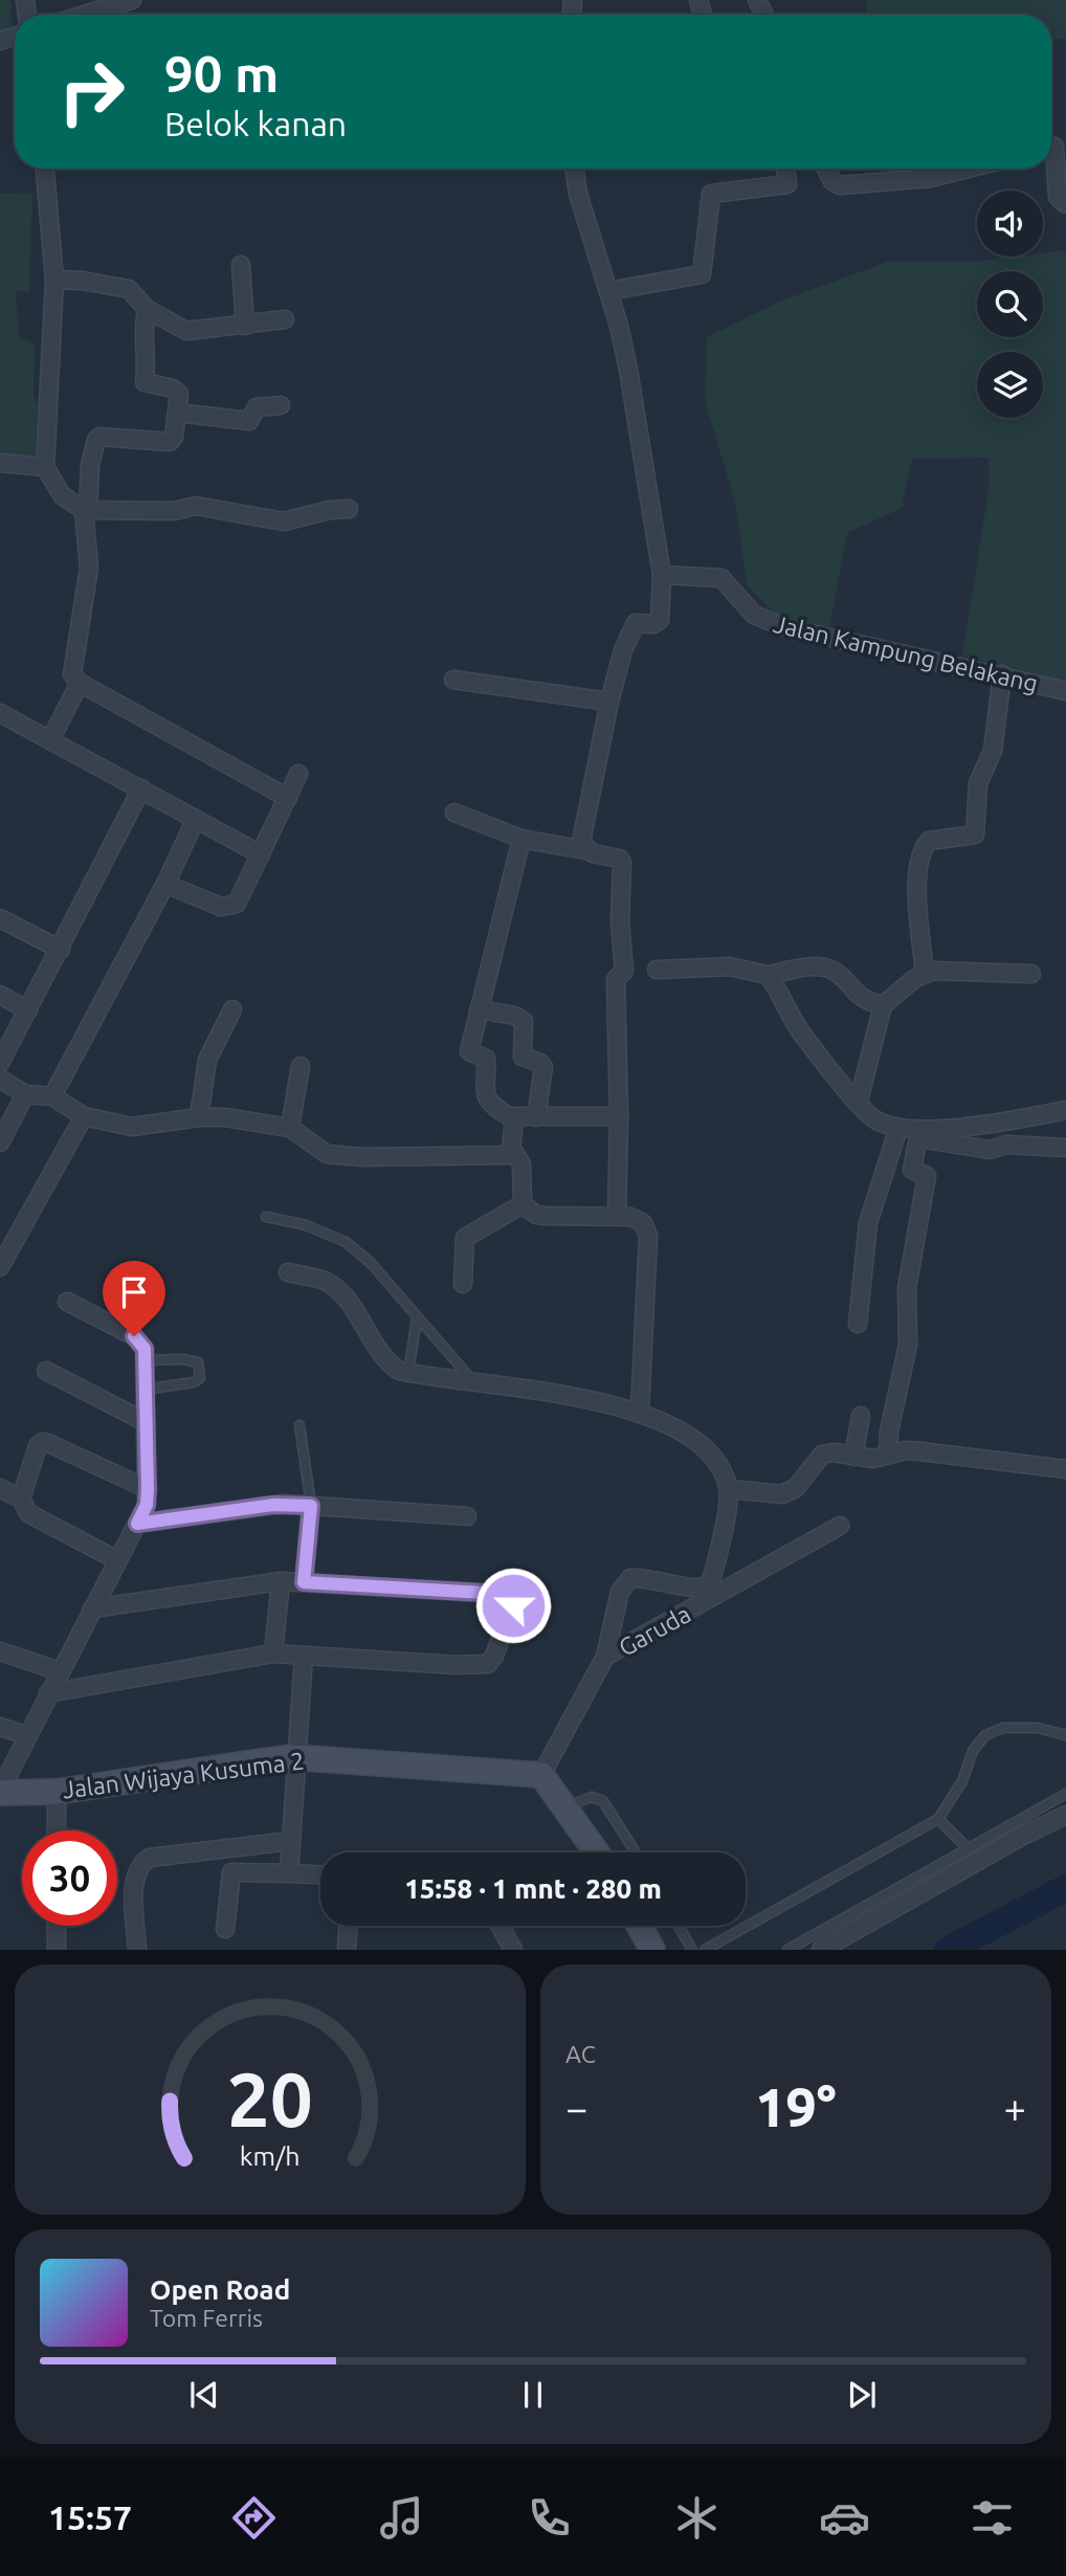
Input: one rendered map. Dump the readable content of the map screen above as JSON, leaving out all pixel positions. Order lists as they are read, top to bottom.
{
  "streets": {
    "street": ["Jalan Kampung Belakang", "Garuda", "Jalan Wijaya Kusuma 2"]
  },
  "crossings": [
    ["Garuda", "Jalan Wijaya Kusuma 2"]
  ],
  "page": {
    "turn": ["90 m", "Belok kanan"],
    "limit": "30",
    "trip": "15:58 · 1 mnt · 280 m",
    "tile": "AC",
    "heat": ["−", "19°", "+"],
    "song": ["Open Road", "Tom Ferris"],
    "tabs": "15:57",
    "gauge": ["20", "km/h"]
  }
}
